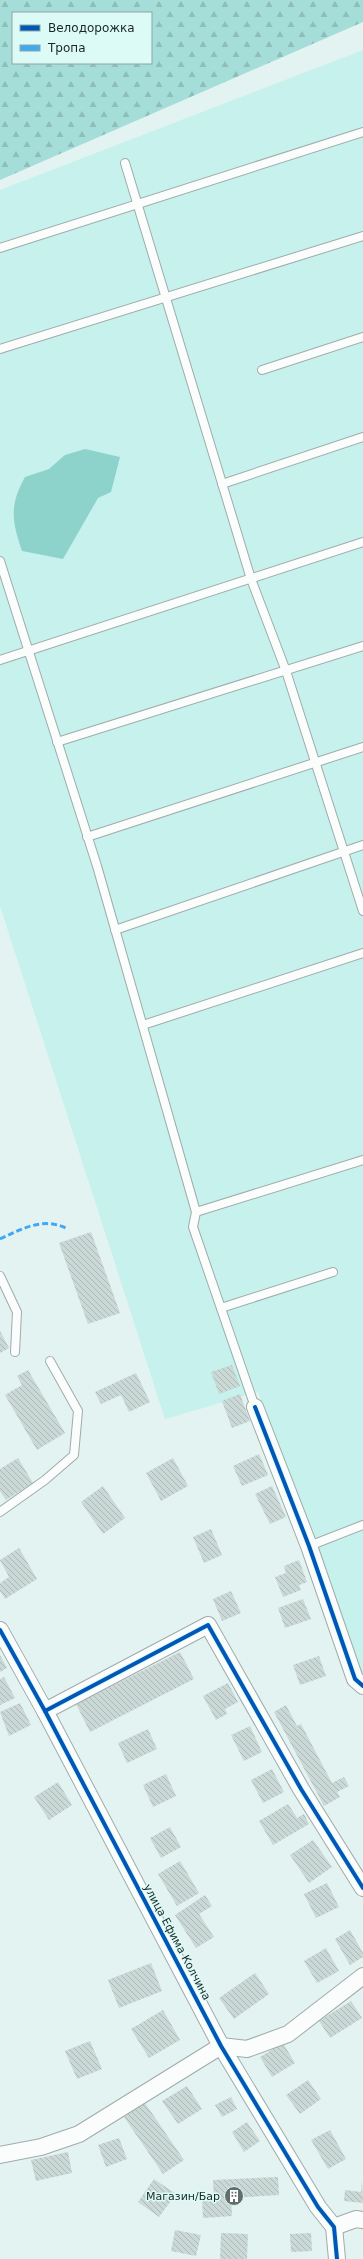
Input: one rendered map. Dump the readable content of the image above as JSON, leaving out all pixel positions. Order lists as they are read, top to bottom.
{
  "streets": {
    "street": ["улица Ефима Колчина"]
  },
  "places": {
    "building": ["Магазин/Бар"]
  },
  "legend": ["Велодорожка", "Тропа"]
}
